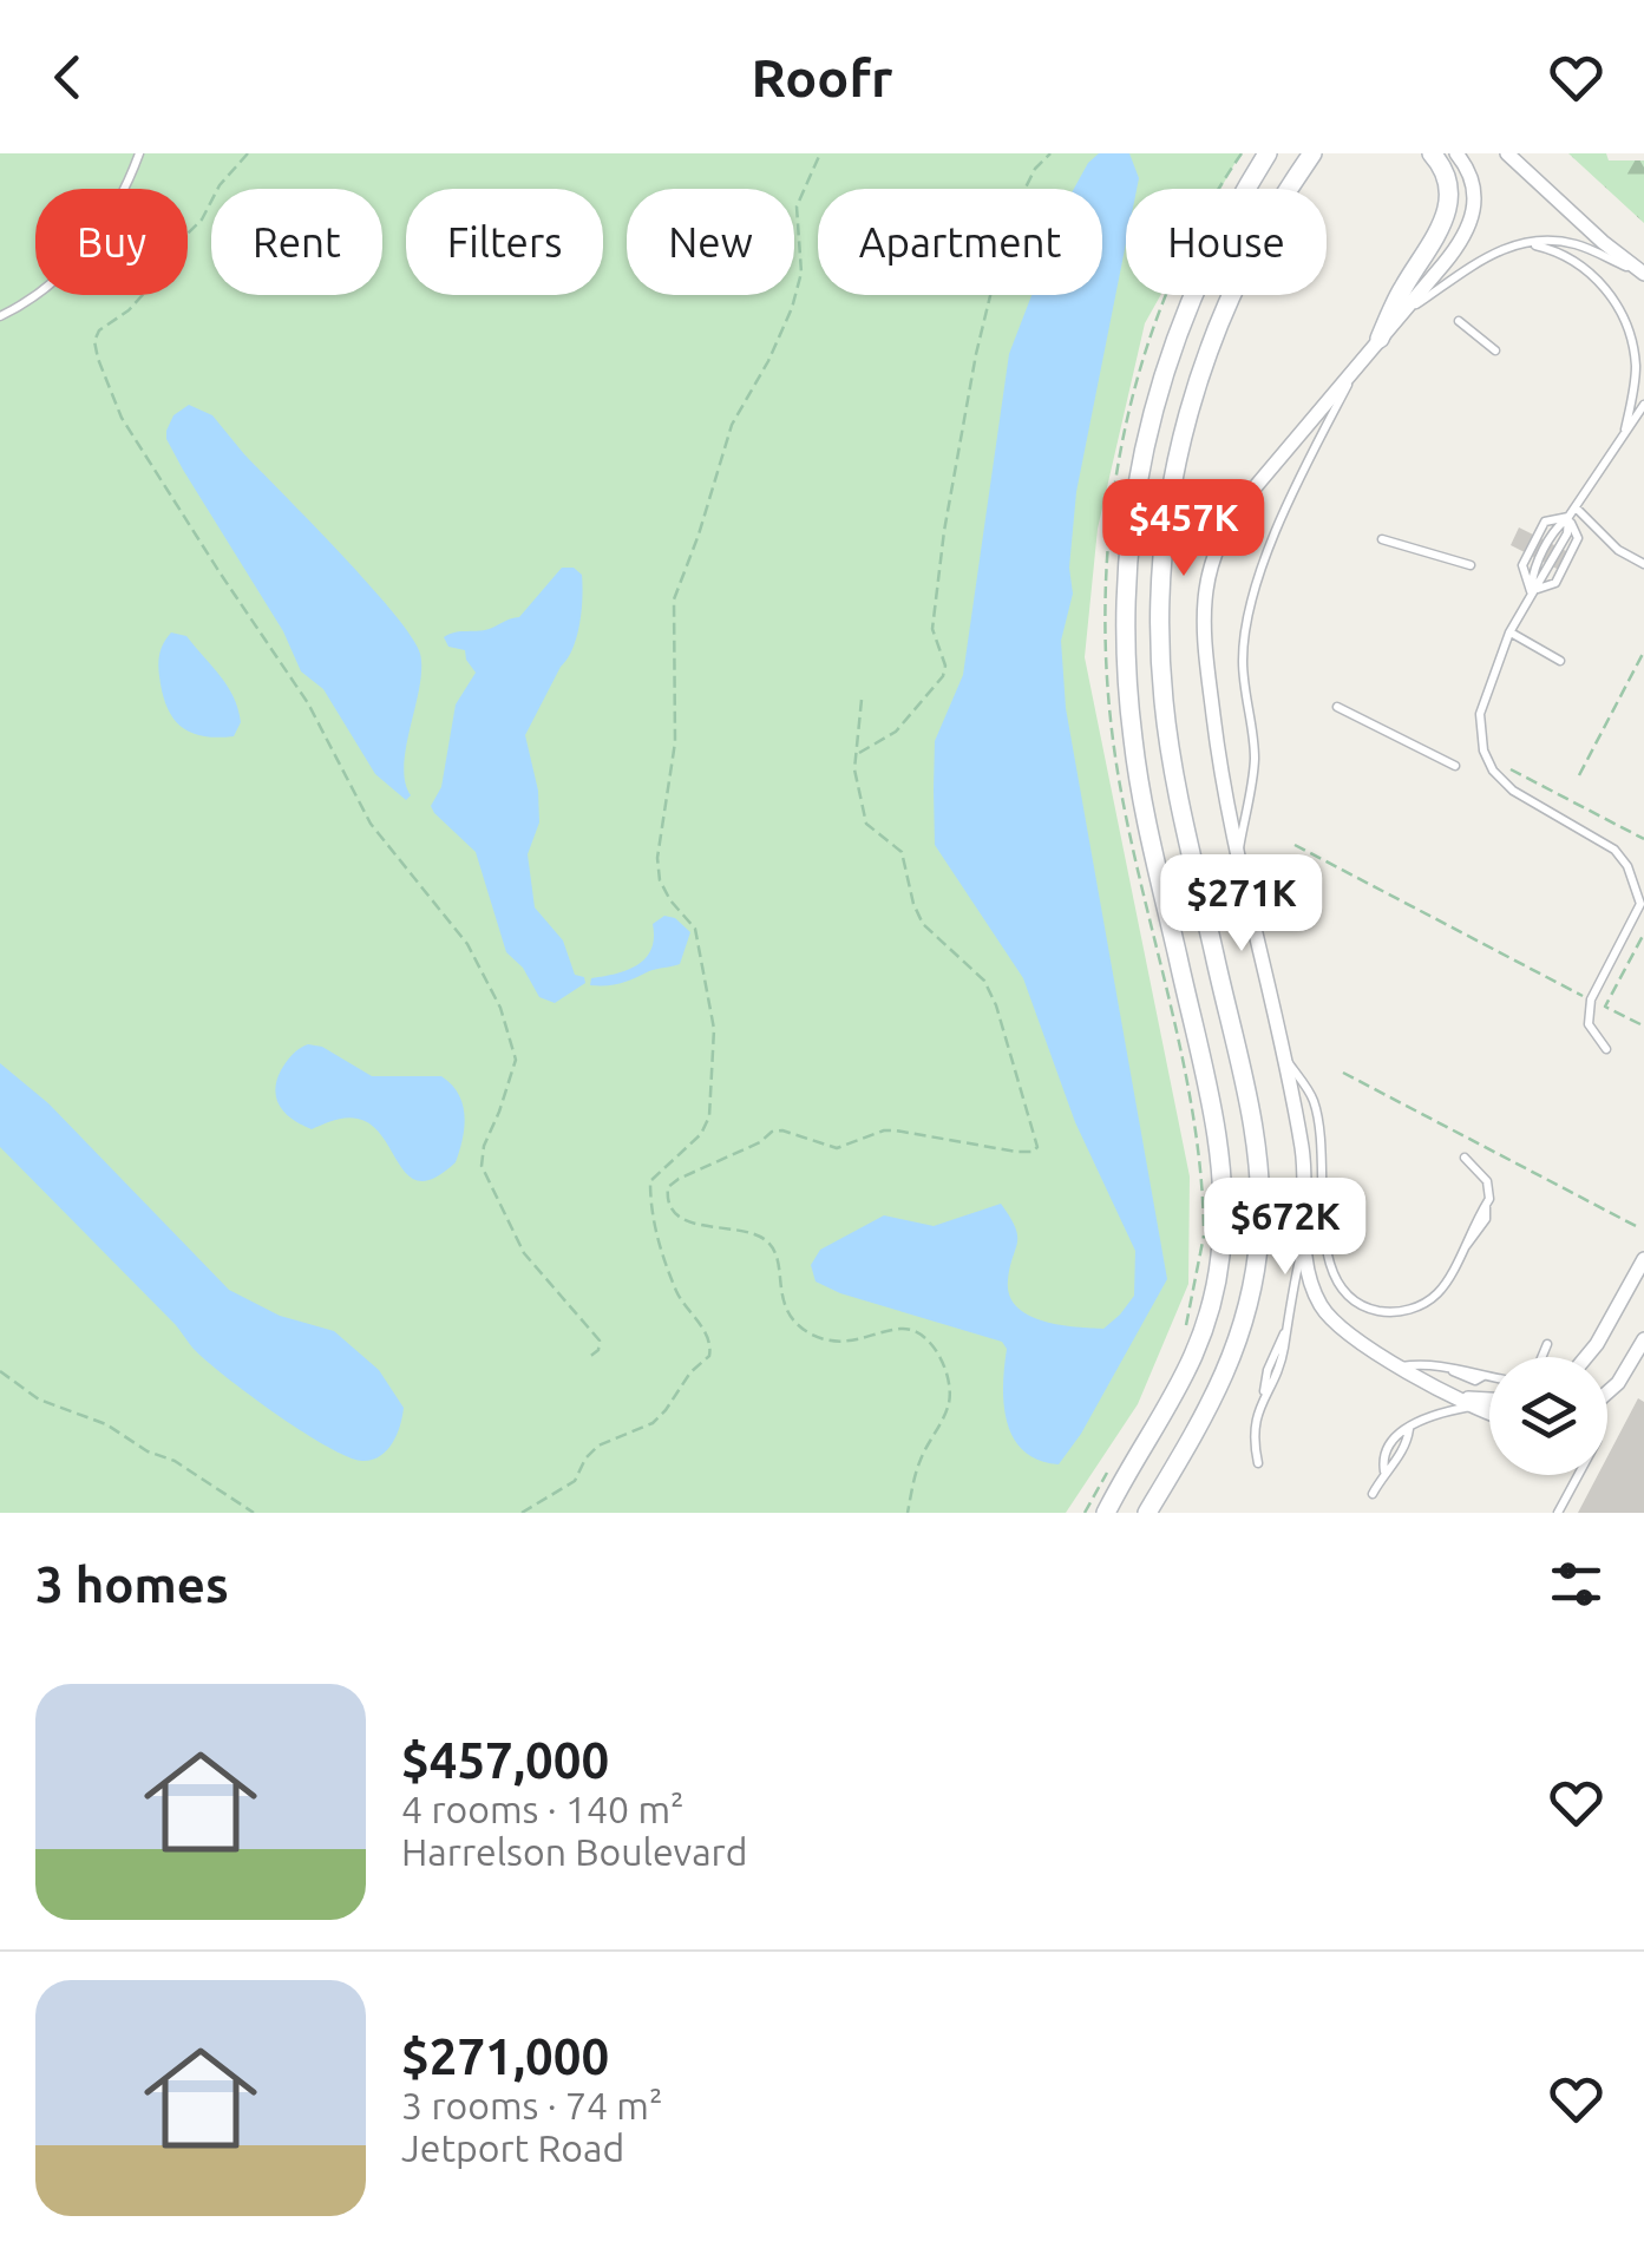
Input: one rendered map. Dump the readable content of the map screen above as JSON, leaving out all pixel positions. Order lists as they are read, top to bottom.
{
  "page": {
    "header": "Roofr",
    "chip": [
      "Buy",
      "Rent",
      "Filters",
      "New",
      "Apartment",
      "House"
    ],
    "price": ["$457K", "$271K", "$672K"],
    "heading": "3 homes",
    "list": [
      {
        "name": "$457,000",
        "note": "4 rooms · 140 m² · Harrelson Boulevard"
      },
      {
        "name": "$271,000",
        "note": "3 rooms · 74 m² · Jetport Road"
      }
    ]
  }
}
